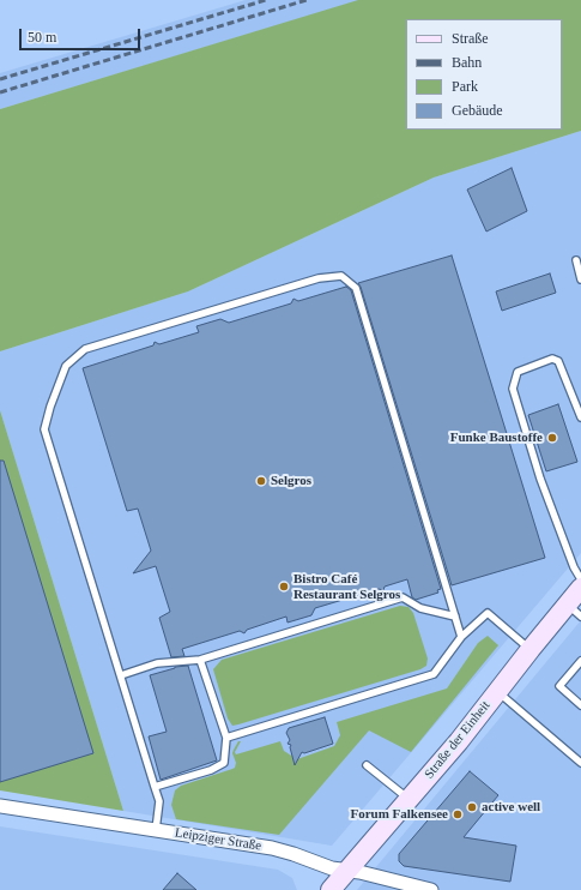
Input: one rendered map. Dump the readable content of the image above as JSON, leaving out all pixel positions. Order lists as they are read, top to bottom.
{
  "streets": {
    "street": ["Straße der Einheit", "Leipziger Straße"]
  },
  "crossings": [
    ["Straße der Einheit", "Leipziger Straße"]
  ],
  "places": [
    "Funke Baustoffe",
    "Selgros",
    "Bistro Café Restaurant Selgros",
    "active well",
    "Forum Falkensee"
  ],
  "legend": [
    "Straße",
    "Bahn",
    "Park",
    "Gebäude"
  ],
  "scale_bar": "50 m"
}
